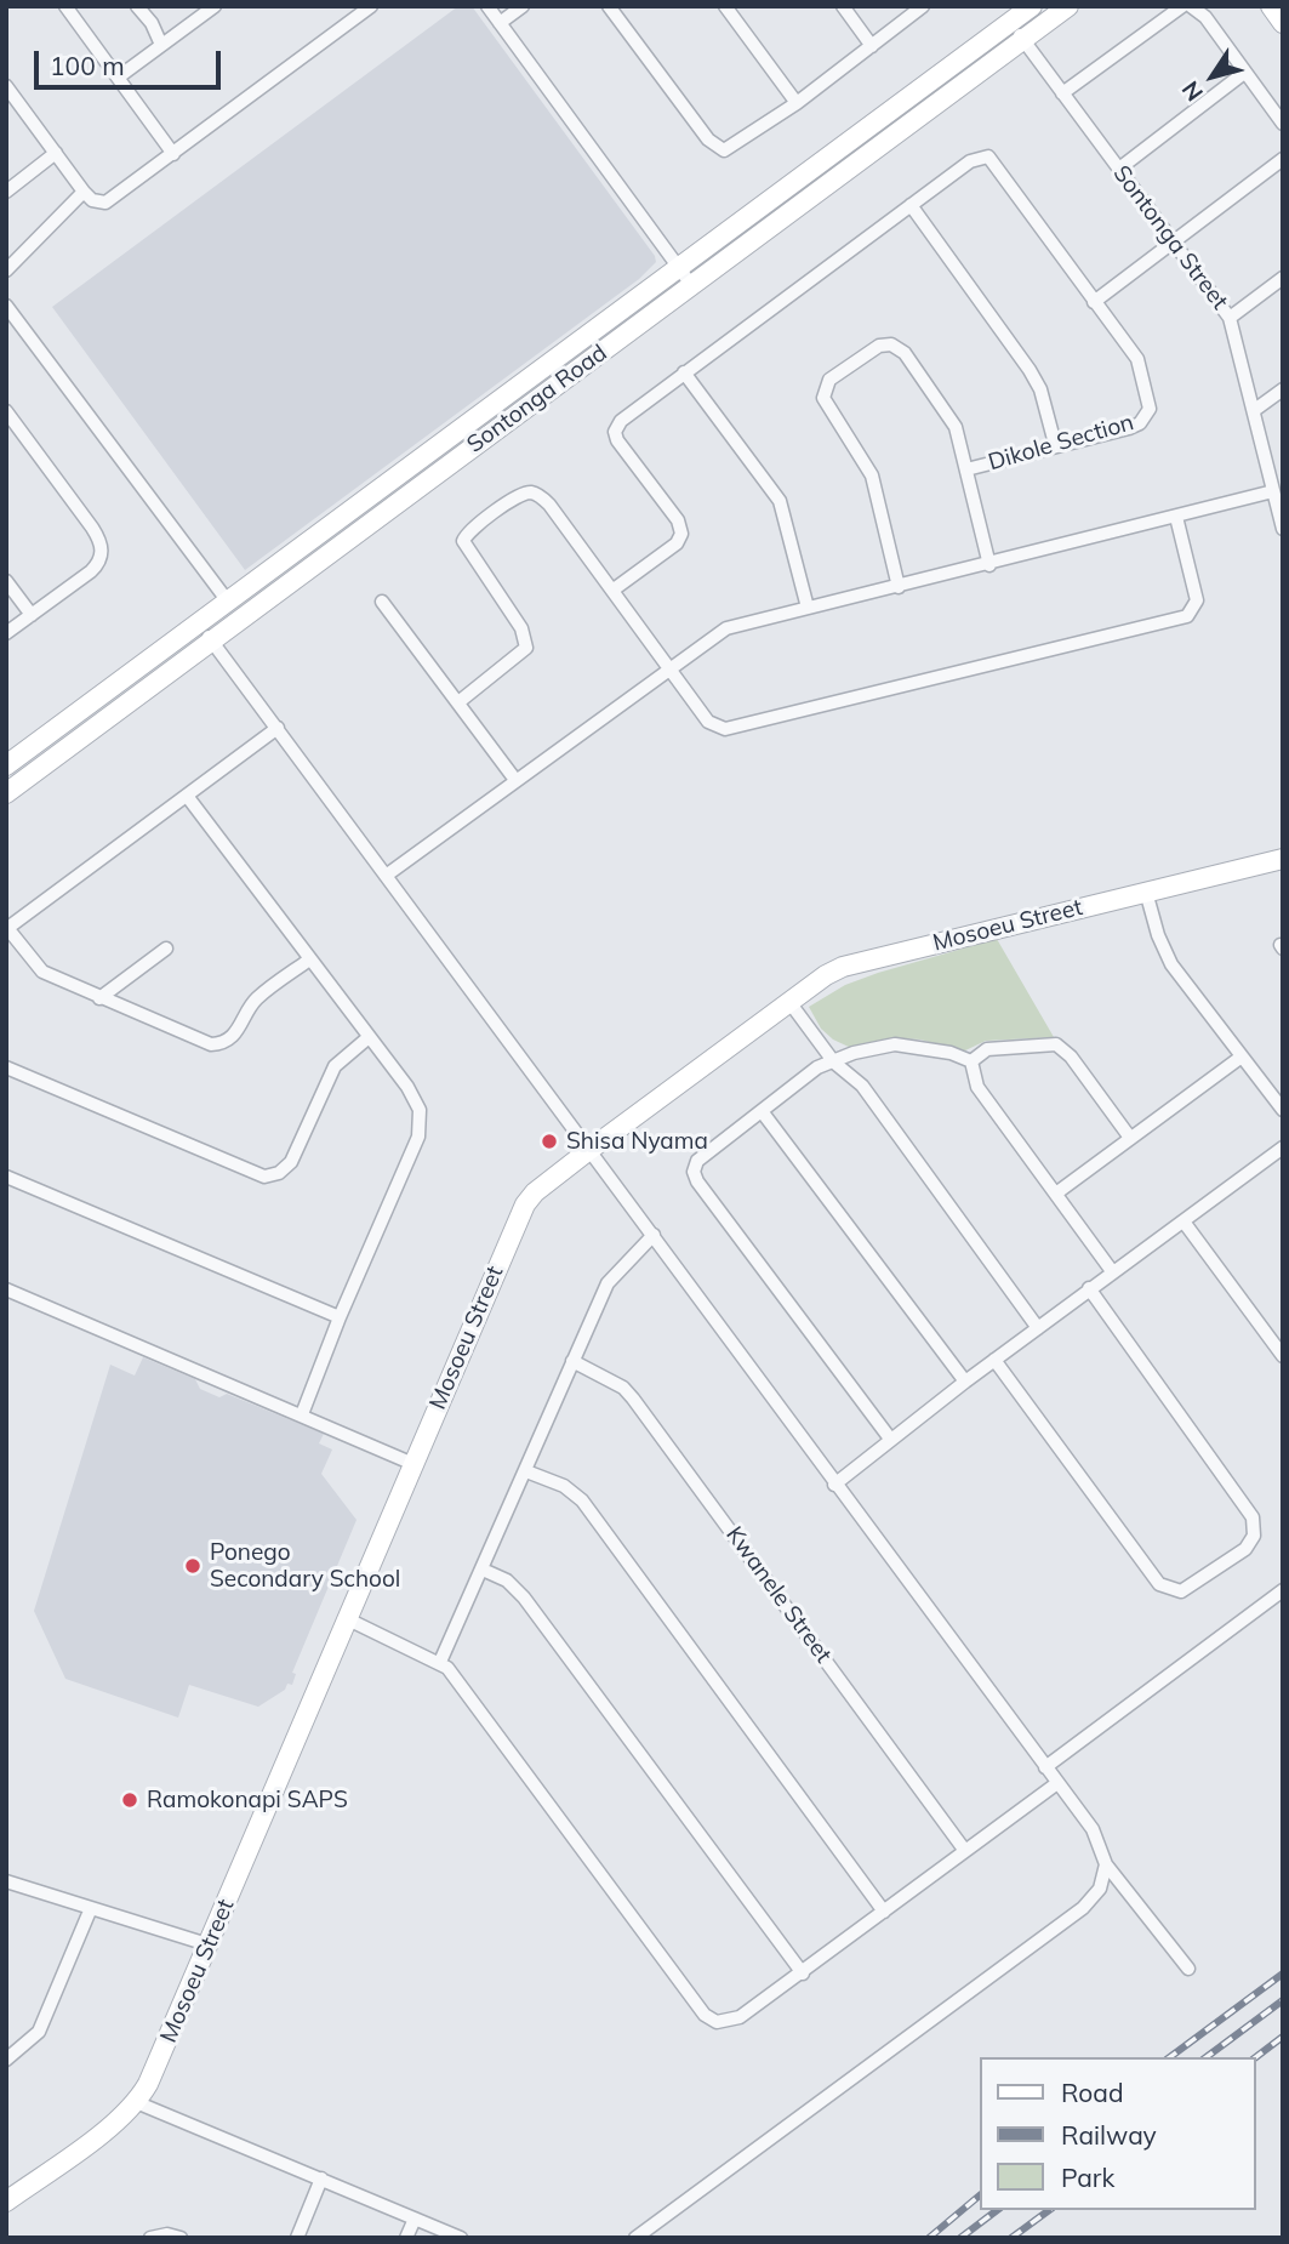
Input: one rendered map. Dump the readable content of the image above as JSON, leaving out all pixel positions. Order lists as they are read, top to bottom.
{
  "streets": {
    "main road": ["Sontonga Road", "Mosoeu Street"],
    "street": ["Sontonga Street", "Dikole Section", "Kwanele Street"]
  },
  "crossings": [
    ["Sontonga Street", "Sontonga Road"]
  ],
  "places": ["Shisa Nyama", "Ponego Secondary School", "Ramokonapi SAPS"],
  "legend": ["Road", "Railway", "Park"],
  "scale_bar": "100 m",
  "north": "bottom left"
}
